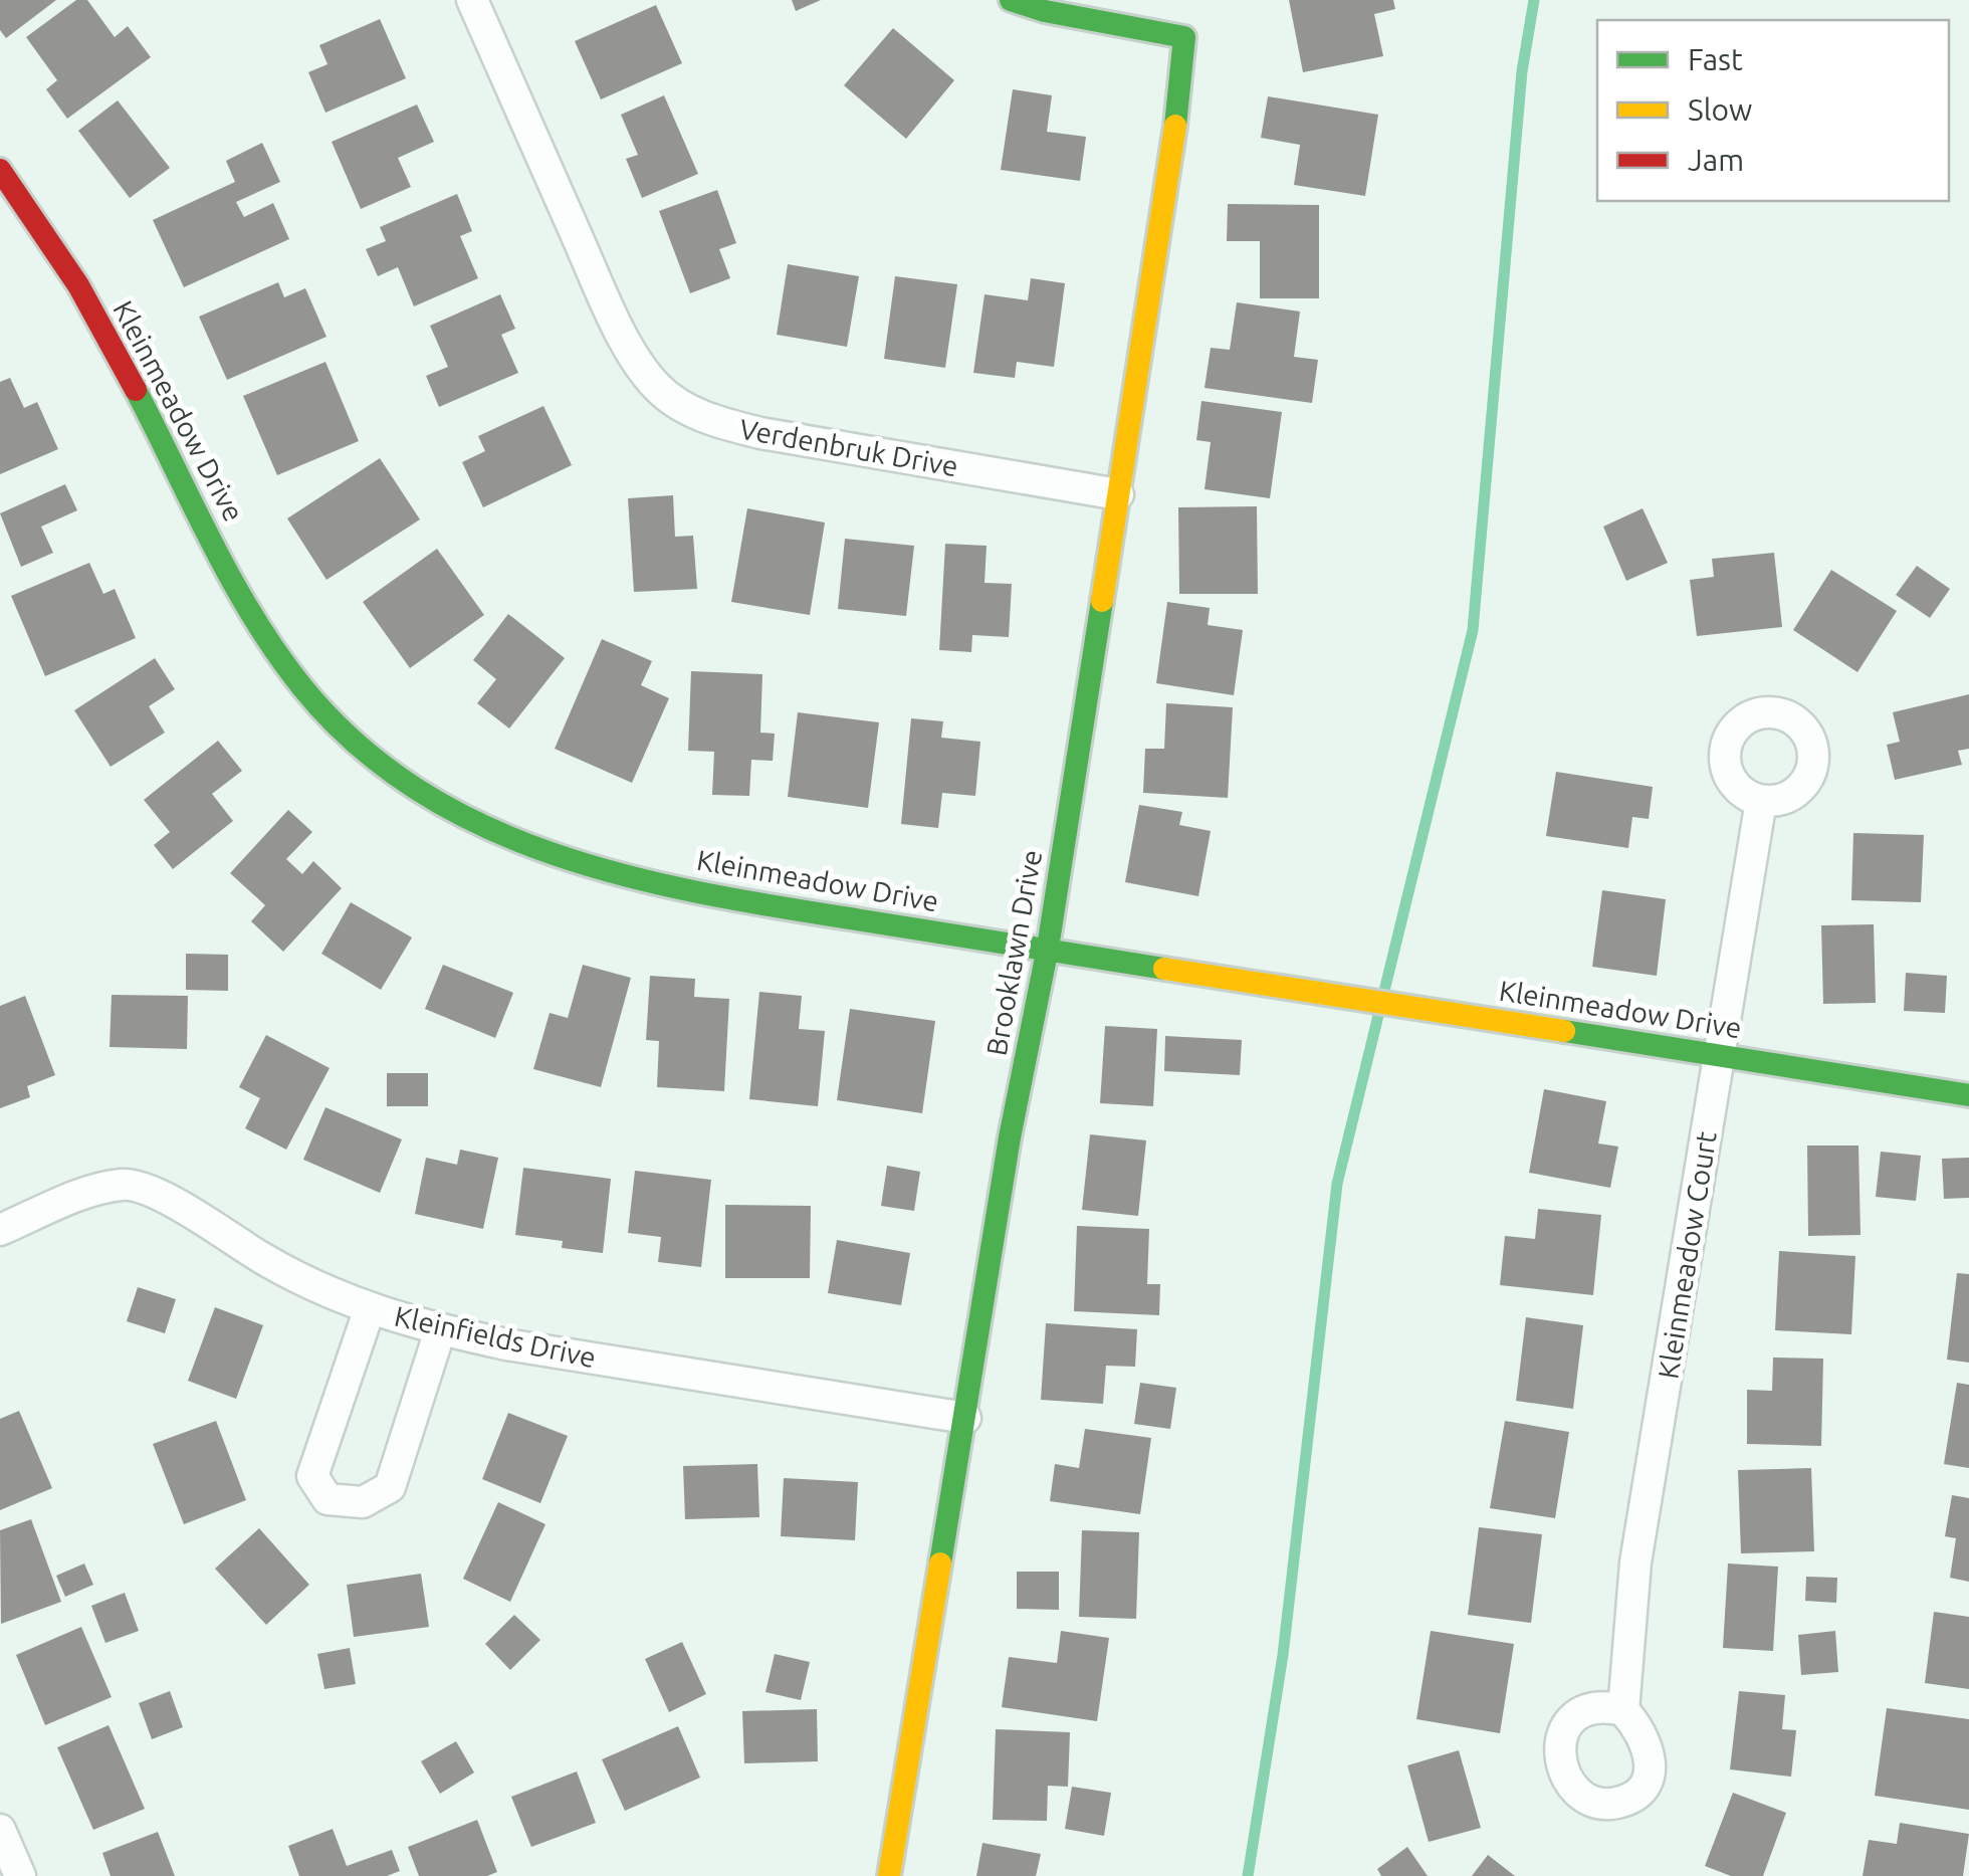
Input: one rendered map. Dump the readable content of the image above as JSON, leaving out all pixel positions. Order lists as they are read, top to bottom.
{
  "streets": {
    "street": [
      "Kleinmeadow Drive",
      "Verdenbruk Drive",
      "Brooklawn Drive",
      "Kleinmeadow Court",
      "Kleinfields Drive"
    ]
  },
  "crossings": [
    ["Kleinmeadow Drive", "Brooklawn Drive"],
    ["Kleinmeadow Drive", "Kleinmeadow Court"],
    ["Verdenbruk Drive", "Brooklawn Drive"],
    ["Brooklawn Drive", "Kleinfields Drive"]
  ],
  "legend": ["Fast", "Slow", "Jam"]
}
